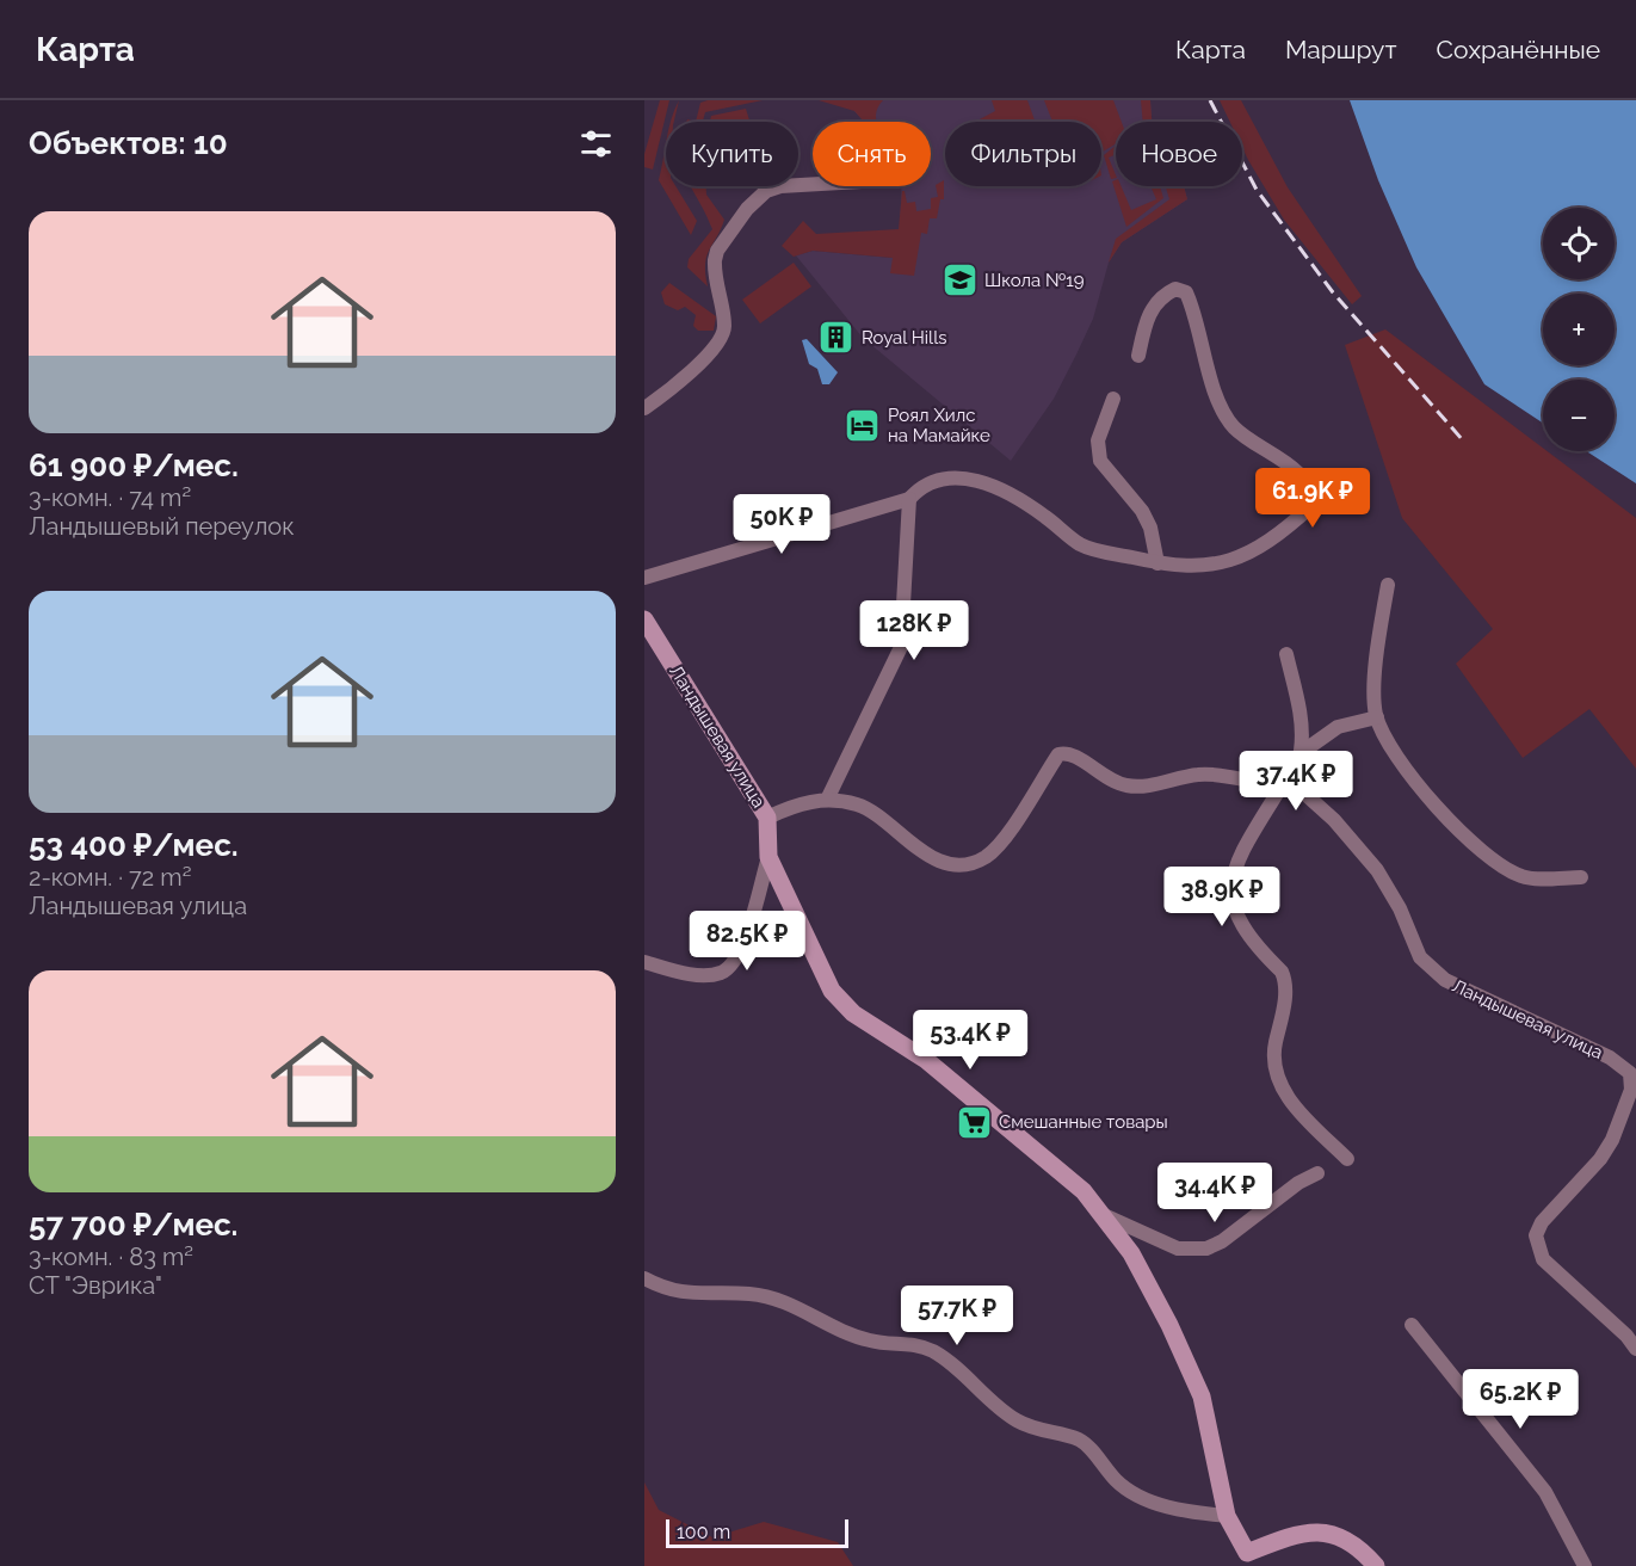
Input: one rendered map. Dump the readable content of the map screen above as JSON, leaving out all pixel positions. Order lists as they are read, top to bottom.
{
  "streets": {
    "street": ["Ландышевая улица"]
  },
  "places": {
    "school or university": ["Школа №19"],
    "building": ["Royal Hills"],
    "hotel": ["Роял Хилс на Мамайке"],
    "supermarket": ["Смешанные товары"]
  },
  "scale_bar": "100 m",
  "page": {
    "header": "Карта",
    "nav": ["Карта", "Маршрут", "Сохранённые"],
    "heading": "Объектов: 10",
    "chip": [
      "Купить",
      "Снять",
      "Фильтры",
      "Новое"
    ],
    "list": [
      {
        "name": "61 900 ₽/мес.",
        "note": "3-комн. · 74 m² · Ландышевый переулок"
      },
      {
        "name": "53 400 ₽/мес.",
        "note": "2-комн. · 72 m² · Ландышевая улица"
      },
      {
        "name": "57 700 ₽/мес.",
        "note": "3-комн. · 83 m² · СТ \"Эврика\""
      }
    ],
    "map_buttons": ["+", "−"],
    "price": [
      "61.9K ₽",
      "50K ₽",
      "128K ₽",
      "37.4K ₽",
      "38.9K ₽",
      "82.5K ₽",
      "53.4K ₽",
      "34.4K ₽",
      "57.7K ₽",
      "65.2K ₽"
    ],
    "scale": "100 m"
  }
}
